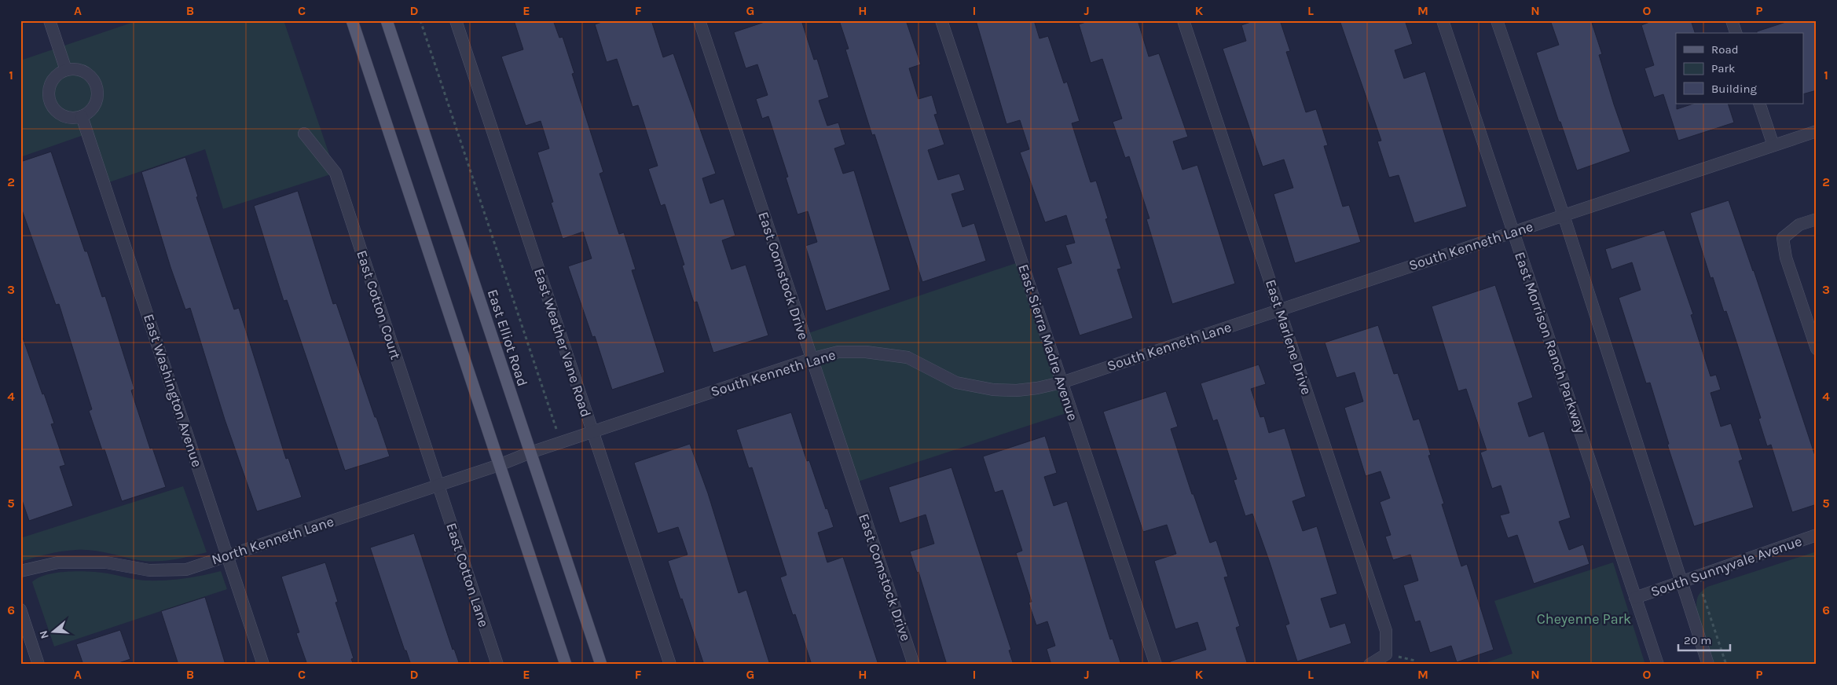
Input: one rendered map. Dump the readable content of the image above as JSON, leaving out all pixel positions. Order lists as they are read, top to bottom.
{
  "streets": {
    "main road": ["East Elliot Road"],
    "street": [
      "South Kenneth Lane",
      "East Comstock Drive",
      "East Cotton Court",
      "East Marlene Drive",
      "East Weather Vane Road",
      "East Sierra Madre Avenue",
      "East Morrison Ranch Parkway",
      "East Washington Avenue",
      "North Kenneth Lane",
      "South Sunnyvale Avenue",
      "East Cotton Lane"
    ]
  },
  "crossings": [
    ["South Kenneth Lane", "East Comstock Drive"],
    ["South Kenneth Lane", "East Marlene Drive"],
    ["South Kenneth Lane", "East Elliot Road"],
    ["South Kenneth Lane", "East Weather Vane Road"],
    ["South Kenneth Lane", "East Sierra Madre Avenue"],
    ["South Kenneth Lane", "East Morrison Ranch Parkway"],
    ["South Kenneth Lane", "North Kenneth Lane"],
    ["East Cotton Court", "North Kenneth Lane"],
    ["East Cotton Court", "East Cotton Lane"],
    ["East Morrison Ranch Parkway", "South Sunnyvale Avenue"],
    ["East Washington Avenue", "North Kenneth Lane"],
    ["North Kenneth Lane", "East Cotton Lane"]
  ],
  "parks": ["Cheyenne Park"],
  "legend": ["Road", "Park", "Building"],
  "scale_bar": "20 m",
  "north": "left",
  "grid": {
    "columns": [
      "A",
      "B",
      "C",
      "D",
      "E",
      "F",
      "G",
      "H",
      "I",
      "J",
      "K",
      "L",
      "M",
      "N",
      "O",
      "P"
    ],
    "rows": [
      "1",
      "2",
      "3",
      "4",
      "5",
      "6"
    ]
  }
}
